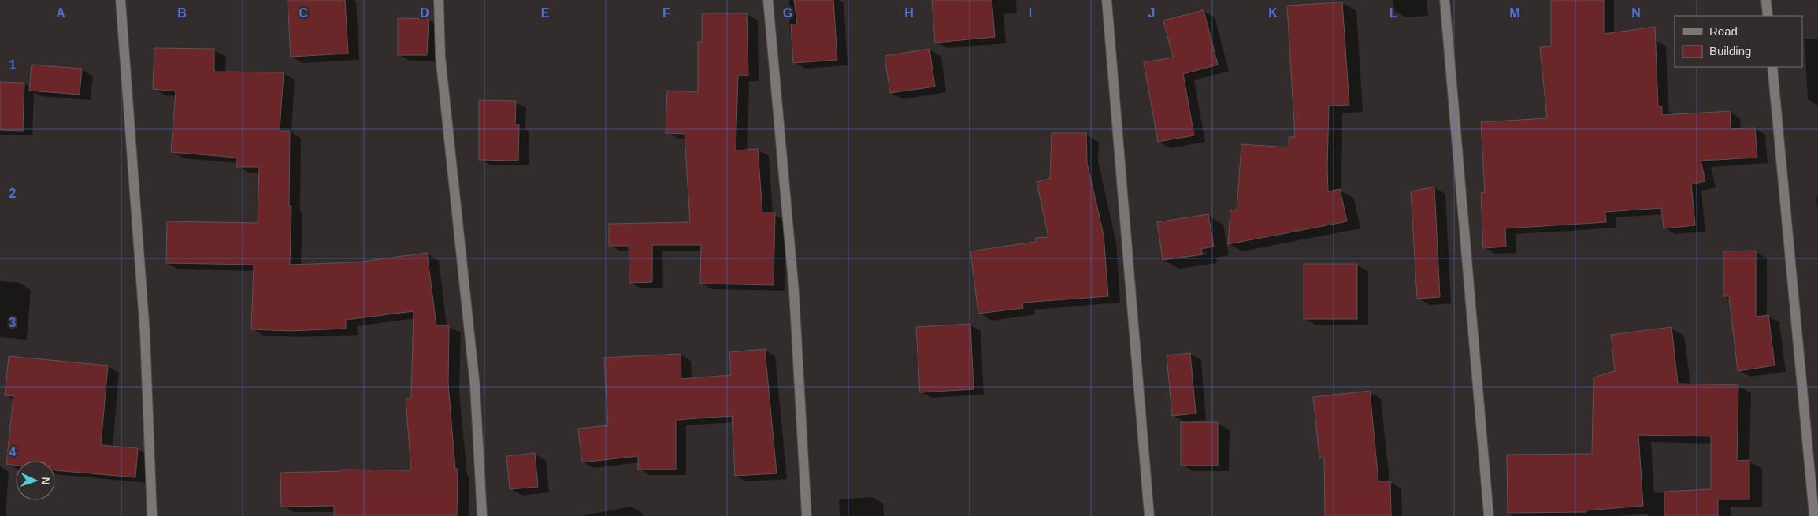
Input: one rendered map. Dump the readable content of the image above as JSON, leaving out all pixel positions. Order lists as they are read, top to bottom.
{
  "legend": ["Road", "Building"],
  "north": "right",
  "grid": {
    "columns": [
      "A",
      "B",
      "C",
      "D",
      "E",
      "F",
      "G",
      "H",
      "I",
      "J",
      "K",
      "L",
      "M",
      "N"
    ],
    "rows": [
      "1",
      "2",
      "3",
      "4"
    ]
  }
}
